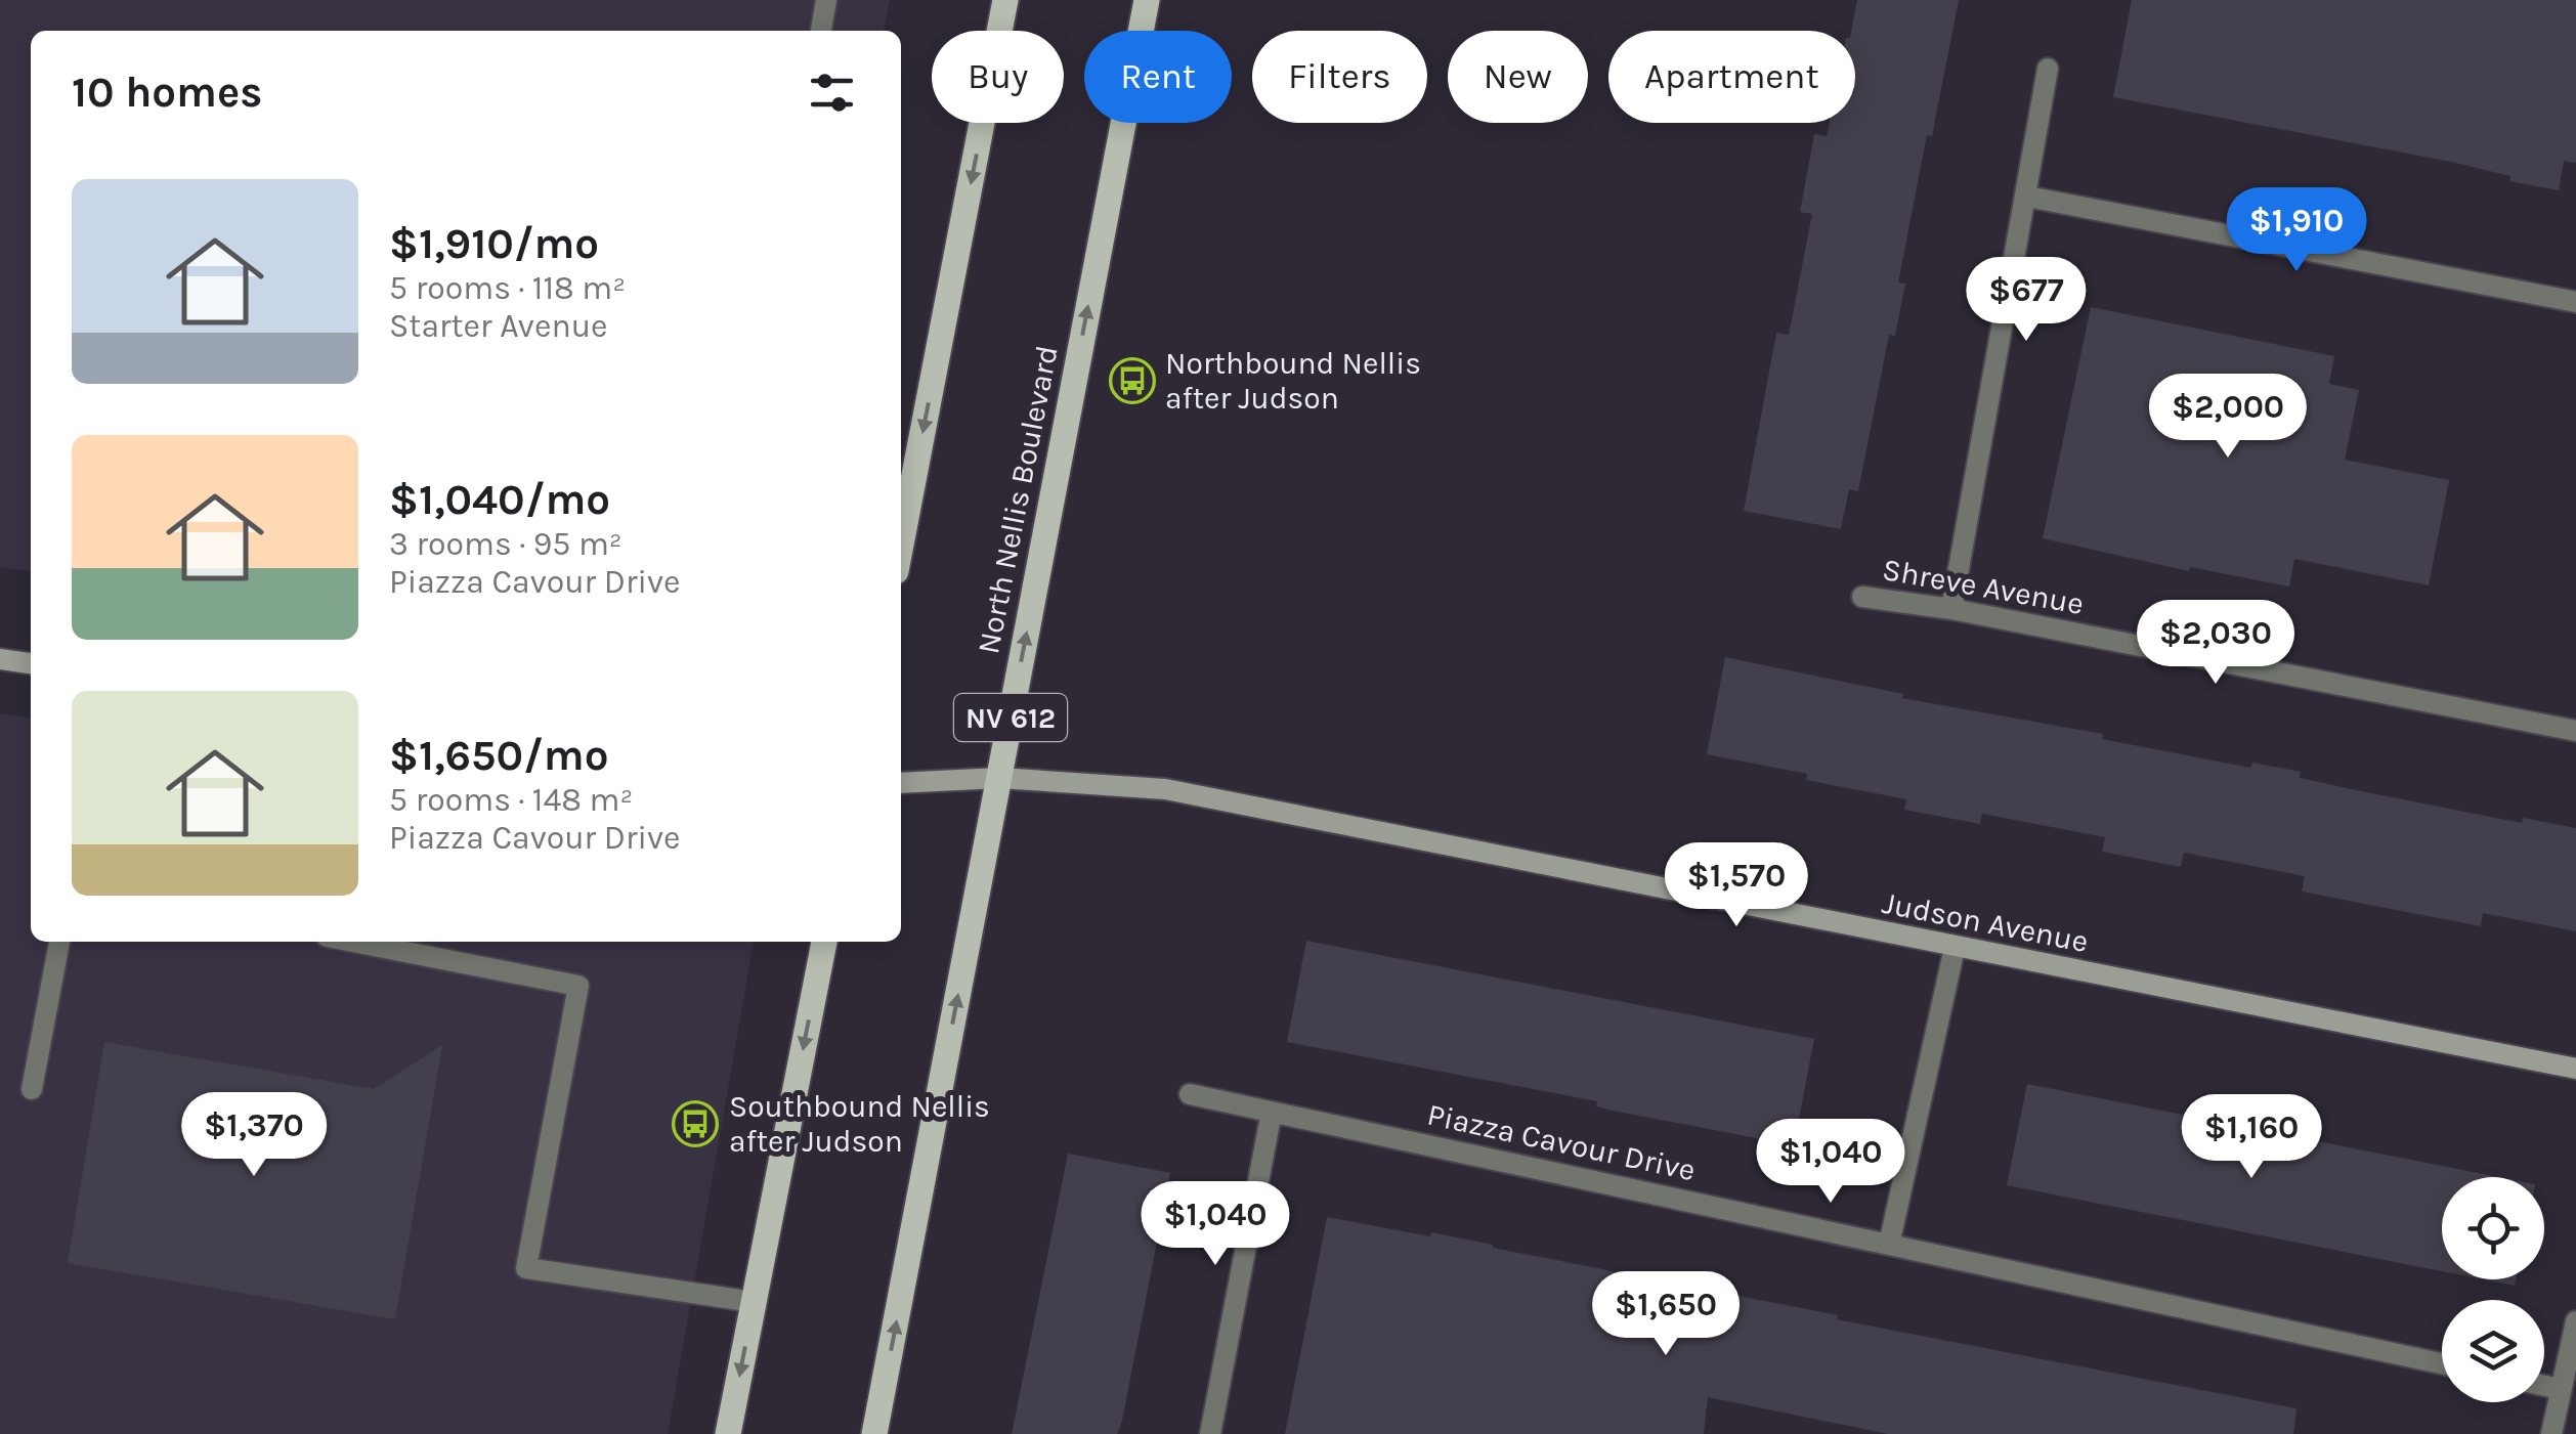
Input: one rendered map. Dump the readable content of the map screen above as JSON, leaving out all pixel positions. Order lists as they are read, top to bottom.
{
  "streets": {
    "main road": ["North Nellis Boulevard", "NV 612"],
    "street": ["Shreve Avenue", "Judson Avenue", "Piazza Cavour Drive"]
  },
  "crossings": [
    ["North Nellis Boulevard", "Judson Avenue"]
  ],
  "places": {
    "bus stop": ["Northbound Nellis after Judson", "Southbound Nellis after Judson"]
  },
  "page": {
    "chip": [
      "Buy",
      "Rent",
      "Filters",
      "New",
      "Apartment"
    ],
    "heading": "10 homes",
    "list": [
      {
        "name": "$1,910/mo",
        "note": "5 rooms · 118 m² · Starter Avenue"
      },
      {
        "name": "$1,040/mo",
        "note": "3 rooms · 95 m² · Piazza Cavour Drive"
      },
      {
        "name": "$1,650/mo",
        "note": "5 rooms · 148 m² · Piazza Cavour Drive"
      }
    ],
    "price": [
      "$1,910",
      "$677",
      "$2,000",
      "$2,030",
      "$1,570",
      "$1,370",
      "$1,160",
      "$1,040",
      "$1,040",
      "$1,650"
    ]
  }
}
